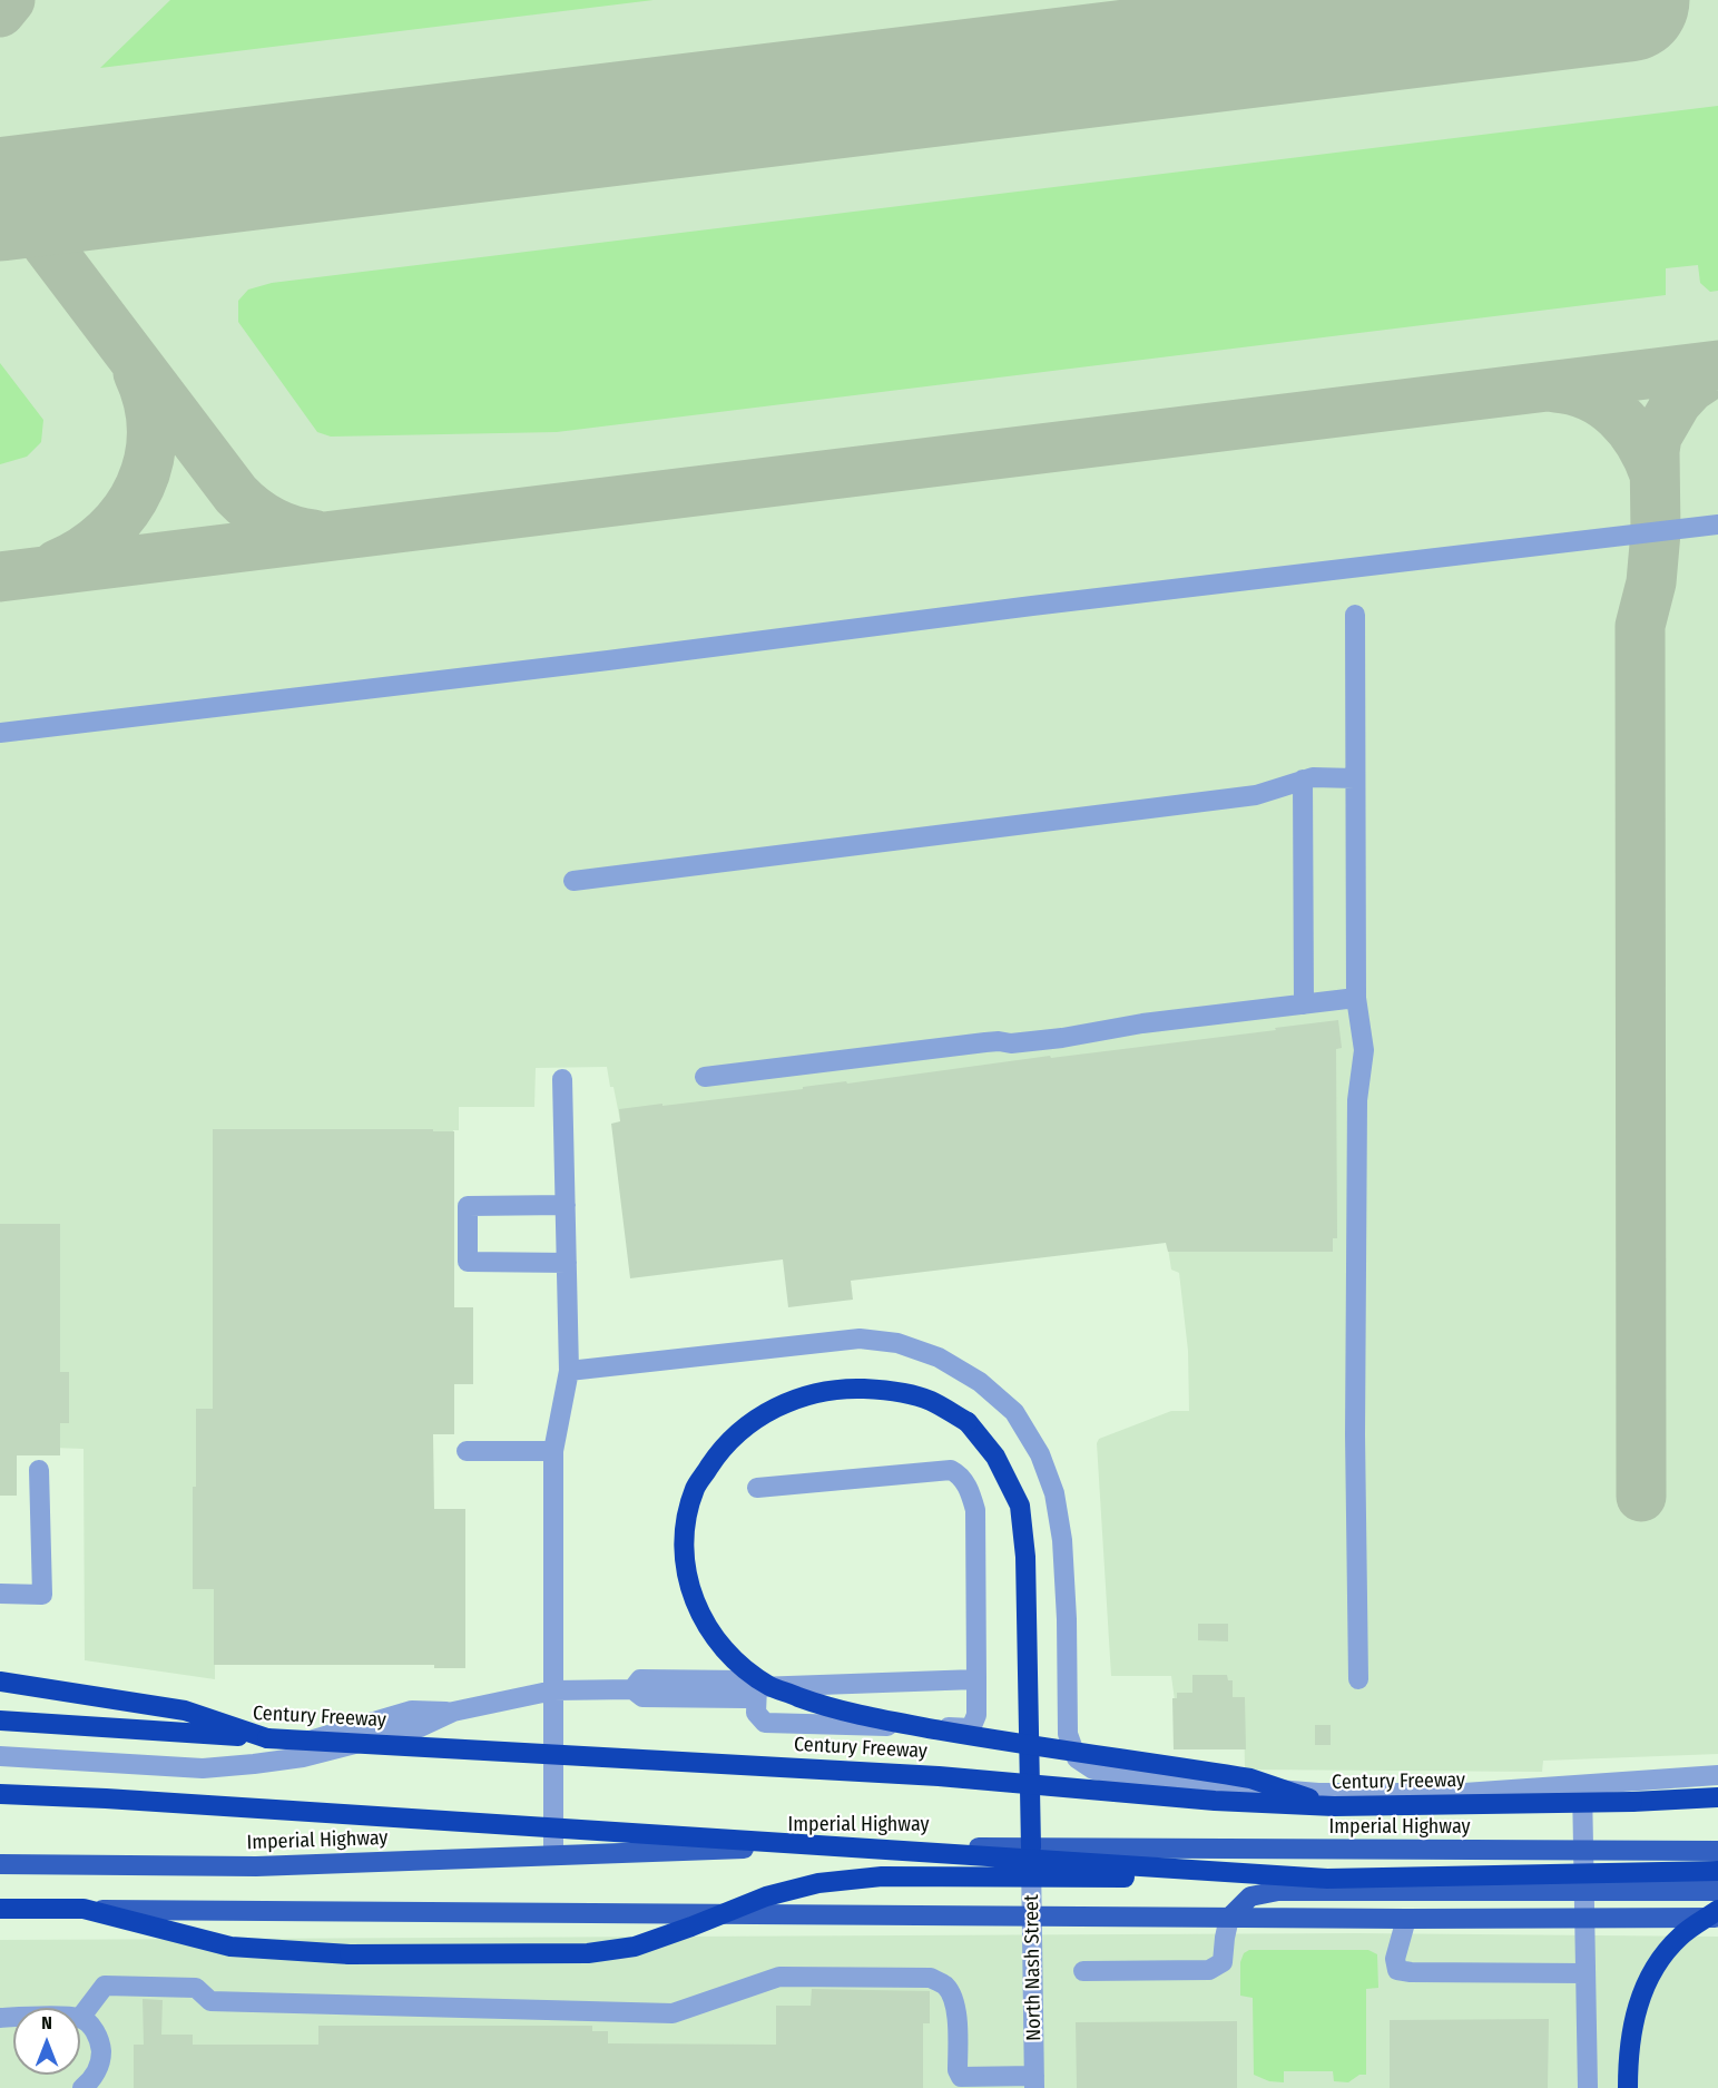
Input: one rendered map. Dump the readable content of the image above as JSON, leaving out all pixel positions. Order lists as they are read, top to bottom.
{
  "streets": {
    "highway": ["Century Freeway"],
    "main road": ["Imperial Highway"],
    "street": ["North Nash Street"]
  },
  "crossings": [
    ["Imperial Highway", "North Nash Street"]
  ],
  "north": "top"
}
